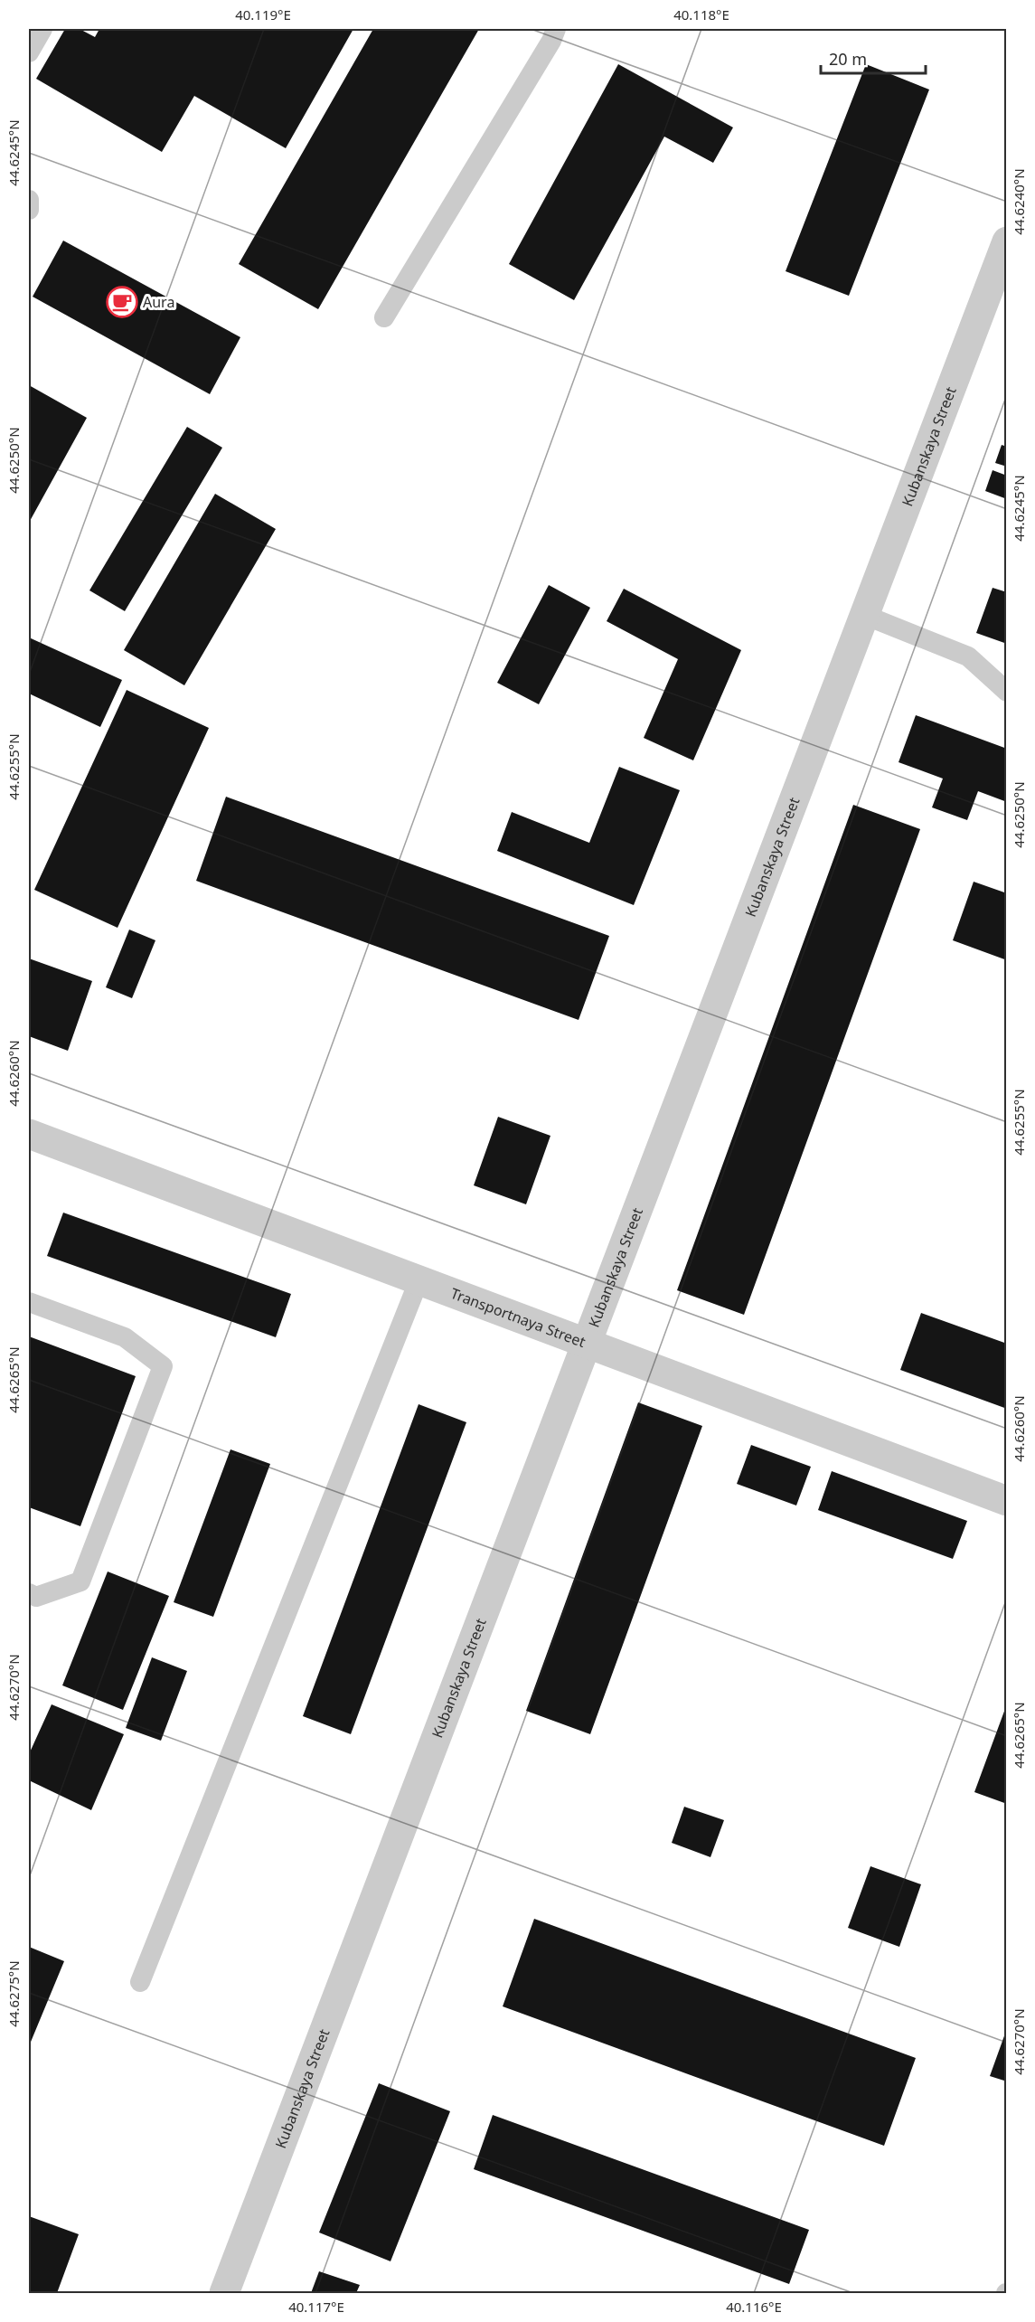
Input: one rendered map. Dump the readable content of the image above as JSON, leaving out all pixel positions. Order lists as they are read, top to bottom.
{
  "streets": {
    "street": ["Kubanskaya Street", "Transportnaya Street"]
  },
  "crossings": [
    ["Kubanskaya Street", "Transportnaya Street"]
  ],
  "places": {
    "cafe": ["Aura"]
  },
  "scale_bar": "20 m",
  "coordinates": [
    "40.119°E",
    "40.118°E",
    "44.6245°N",
    "44.6240°N",
    "44.6250°N",
    "44.6255°N",
    "44.6260°N",
    "44.6265°N",
    "44.6270°N",
    "44.6275°N",
    "40.117°E",
    "40.116°E"
  ]
}
